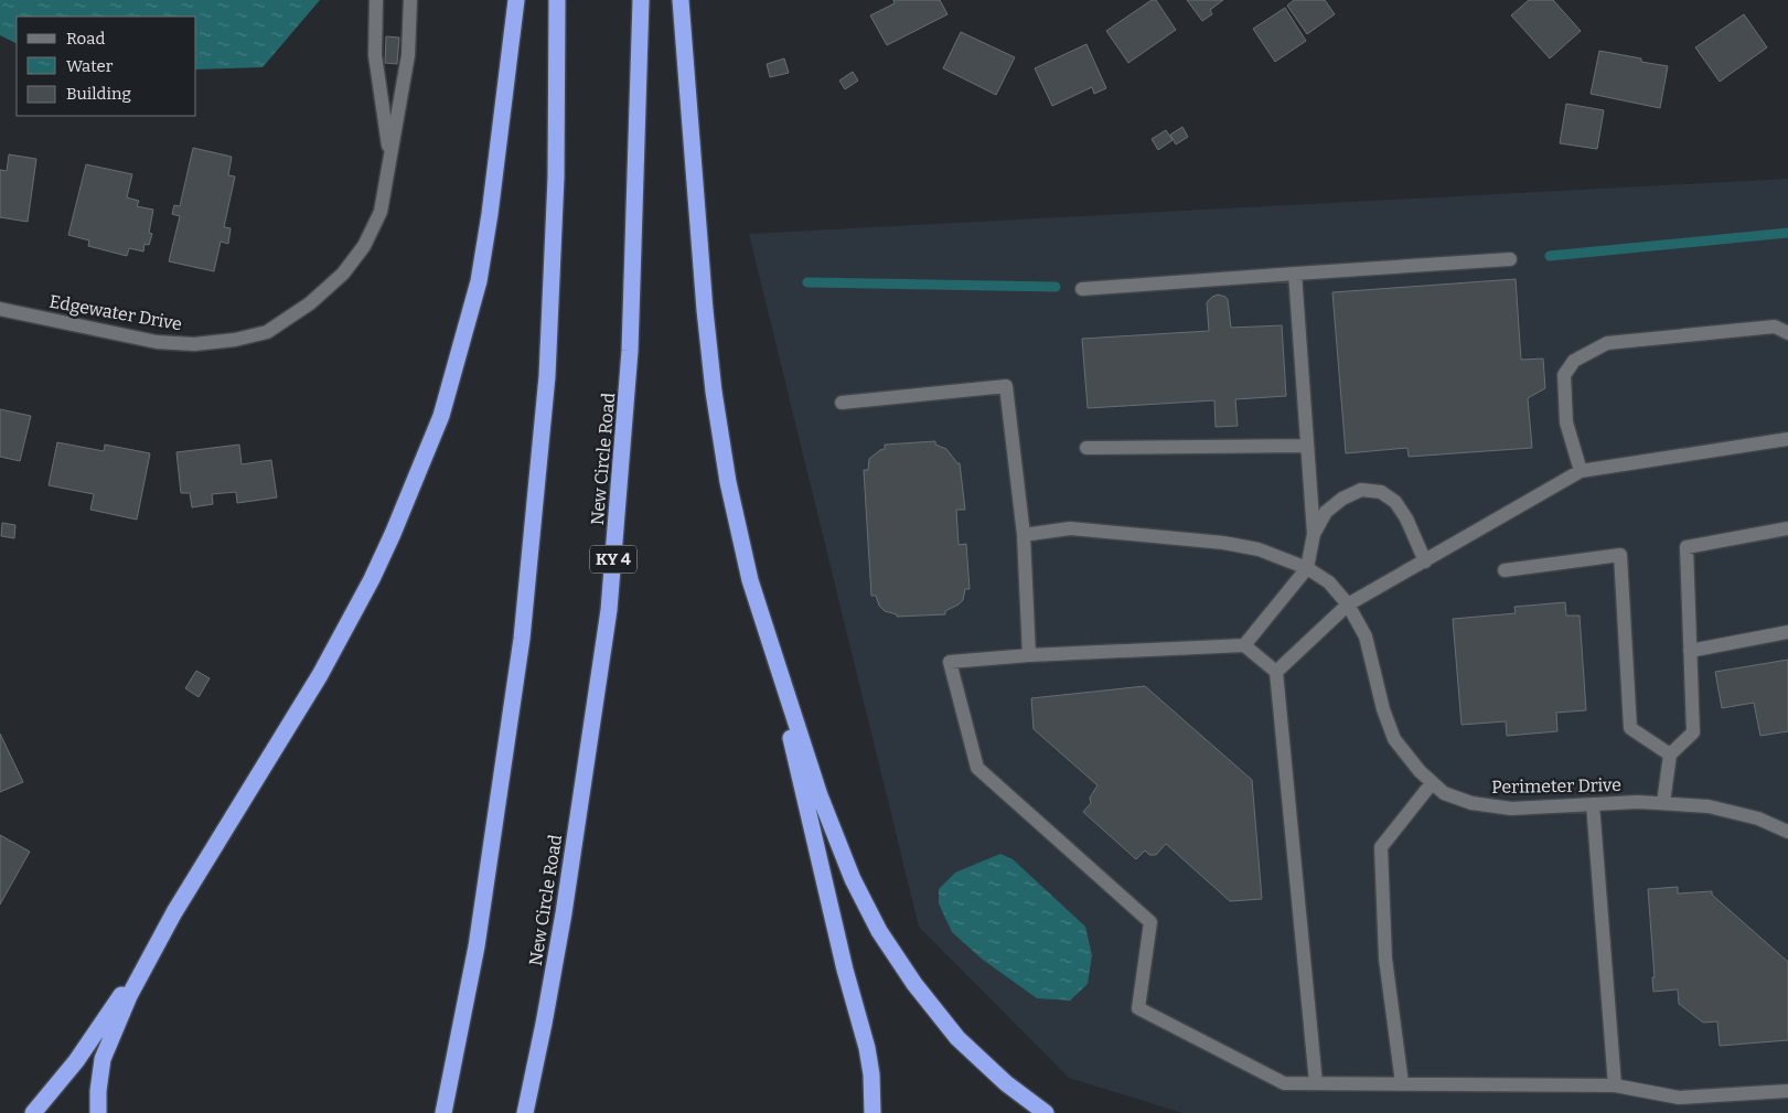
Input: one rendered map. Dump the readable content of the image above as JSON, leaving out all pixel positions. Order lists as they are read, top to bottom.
{
  "streets": {
    "highway": ["New Circle Road", "KY 4"],
    "street": ["Edgewater Drive", "Perimeter Drive"]
  },
  "legend": ["Road", "Water", "Building"]
}
